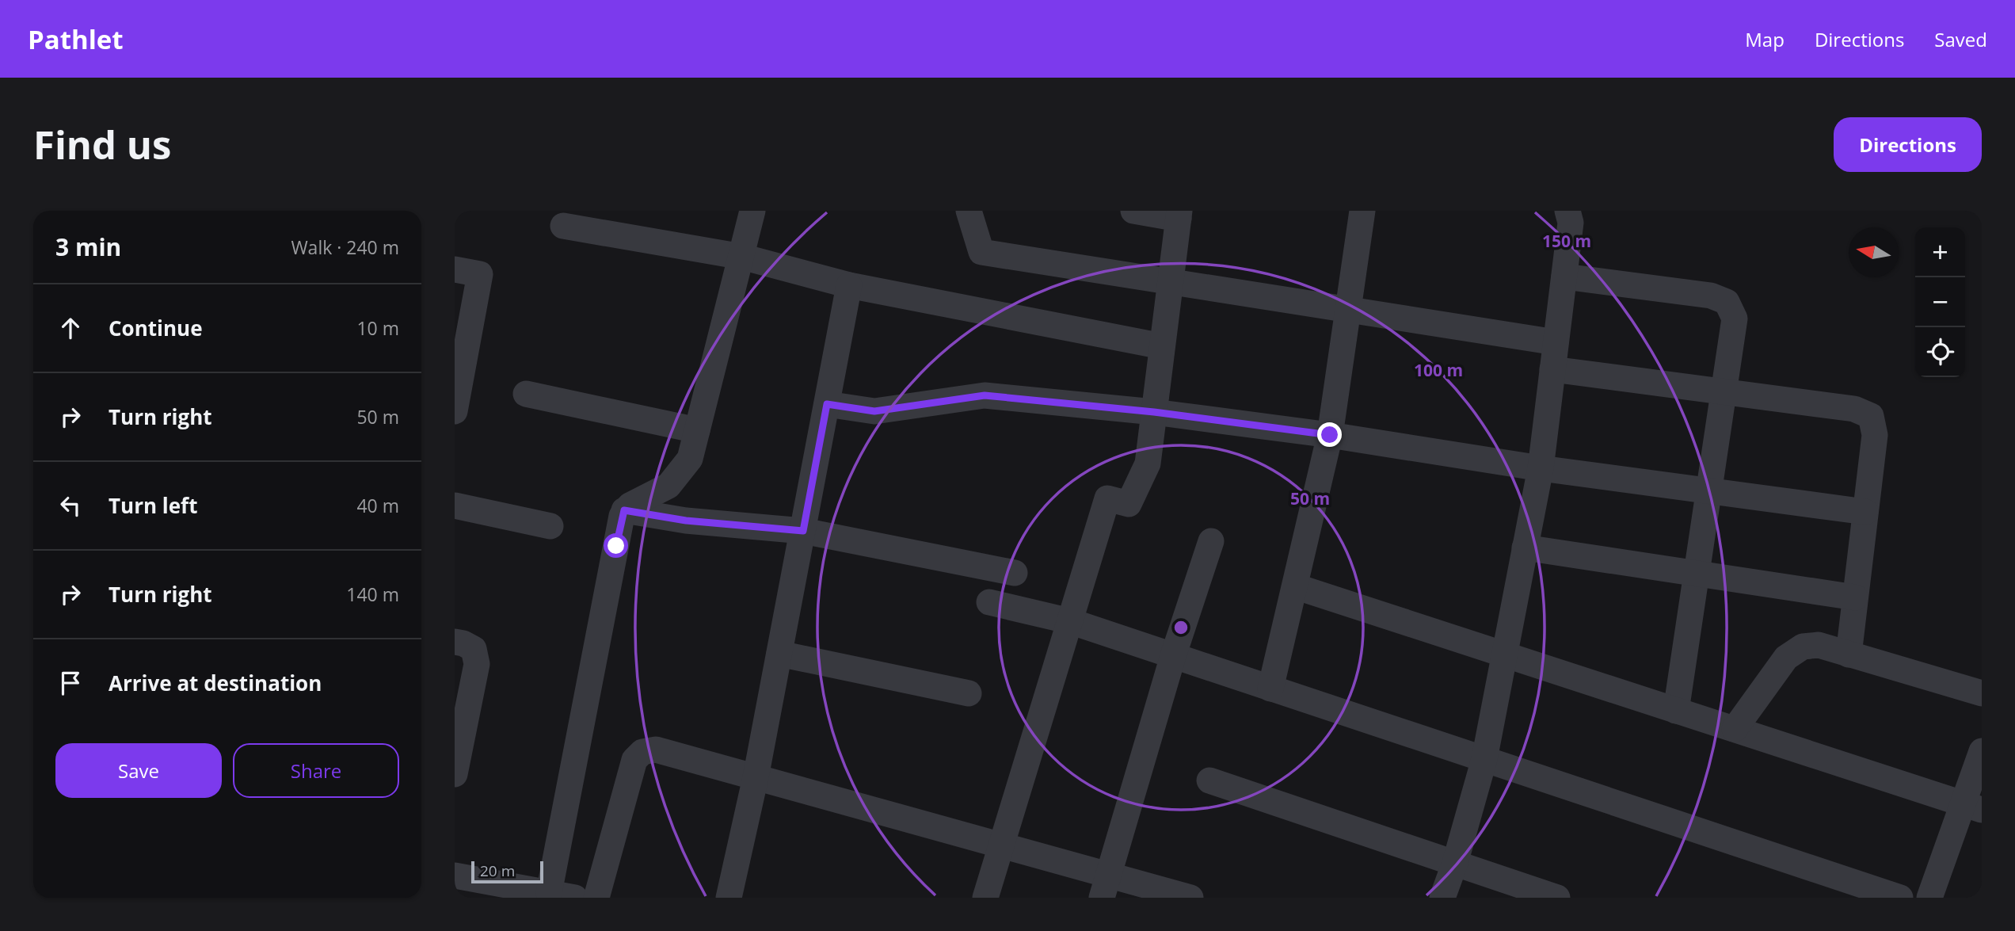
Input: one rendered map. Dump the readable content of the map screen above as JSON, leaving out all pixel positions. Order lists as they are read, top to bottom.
{
  "scale_bar": "20 m",
  "north": "left",
  "page": {
    "header": "Pathlet",
    "nav": ["Map", "Directions", "Saved"],
    "buttons": [
      "Directions",
      ["Save", "Share"]
    ],
    "title": "Find us",
    "heading": ["3 min", "Walk · 240 m"],
    "map_buttons": ["+", "−"],
    "list": [
      ["Continue", "10 m"],
      ["Turn right", "50 m"],
      ["Turn left", "40 m"],
      ["Turn right", "140 m"],
      "Arrive at destination"
    ],
    "scale": "20 m"
  },
  "rings": ["150 m", "100 m", "50 m"]
}
